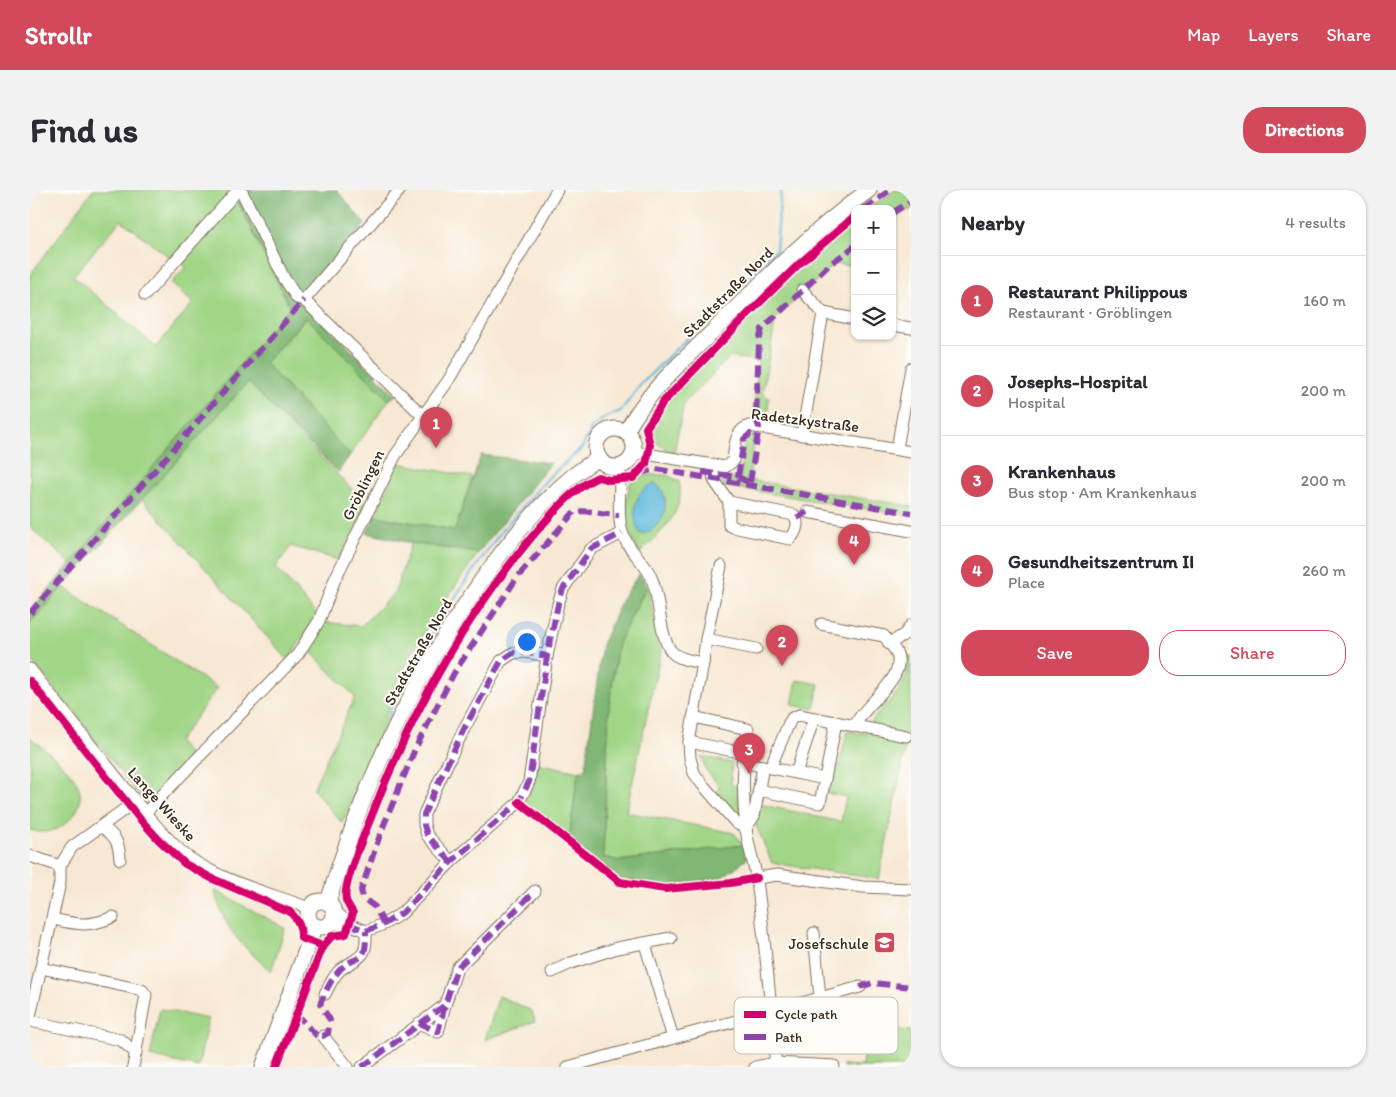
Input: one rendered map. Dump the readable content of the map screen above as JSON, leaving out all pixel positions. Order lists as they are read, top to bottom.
{
  "streets": {
    "main road": ["Stadtstraße Nord"],
    "street": ["Radetzkystraße", "Gröblingen", "Lange Wieske"]
  },
  "crossings": [
    ["Stadtstraße Nord", "Radetzkystraße"],
    ["Gröblingen", "Lange Wieske"]
  ],
  "places": {
    "school or university": ["Josefschule"]
  },
  "legend": ["Cycle path", "Path"],
  "page": {
    "header": "Strollr",
    "nav": ["Map", "Layers", "Share"],
    "buttons": [
      "Directions",
      ["Save", "Share"]
    ],
    "title": "Find us",
    "heading": ["Nearby", "4 results"],
    "map_buttons": ["+", "−"],
    "list": [
      {
        "mark": "1",
        "name": "Restaurant Philippous",
        "note": "Restaurant · Gröblingen",
        "value": "160 m"
      },
      {
        "mark": "2",
        "name": "Josephs-Hospital",
        "note": "Hospital",
        "value": "200 m"
      },
      {
        "mark": "3",
        "name": "Krankenhaus",
        "note": "Bus stop · Am Krankenhaus",
        "value": "200 m"
      },
      {
        "mark": "4",
        "name": "Gesundheitszentrum II",
        "note": "Place",
        "value": "260 m"
      }
    ],
    "pins": [
      "1",
      "4",
      "2",
      "3"
    ]
  }
}
